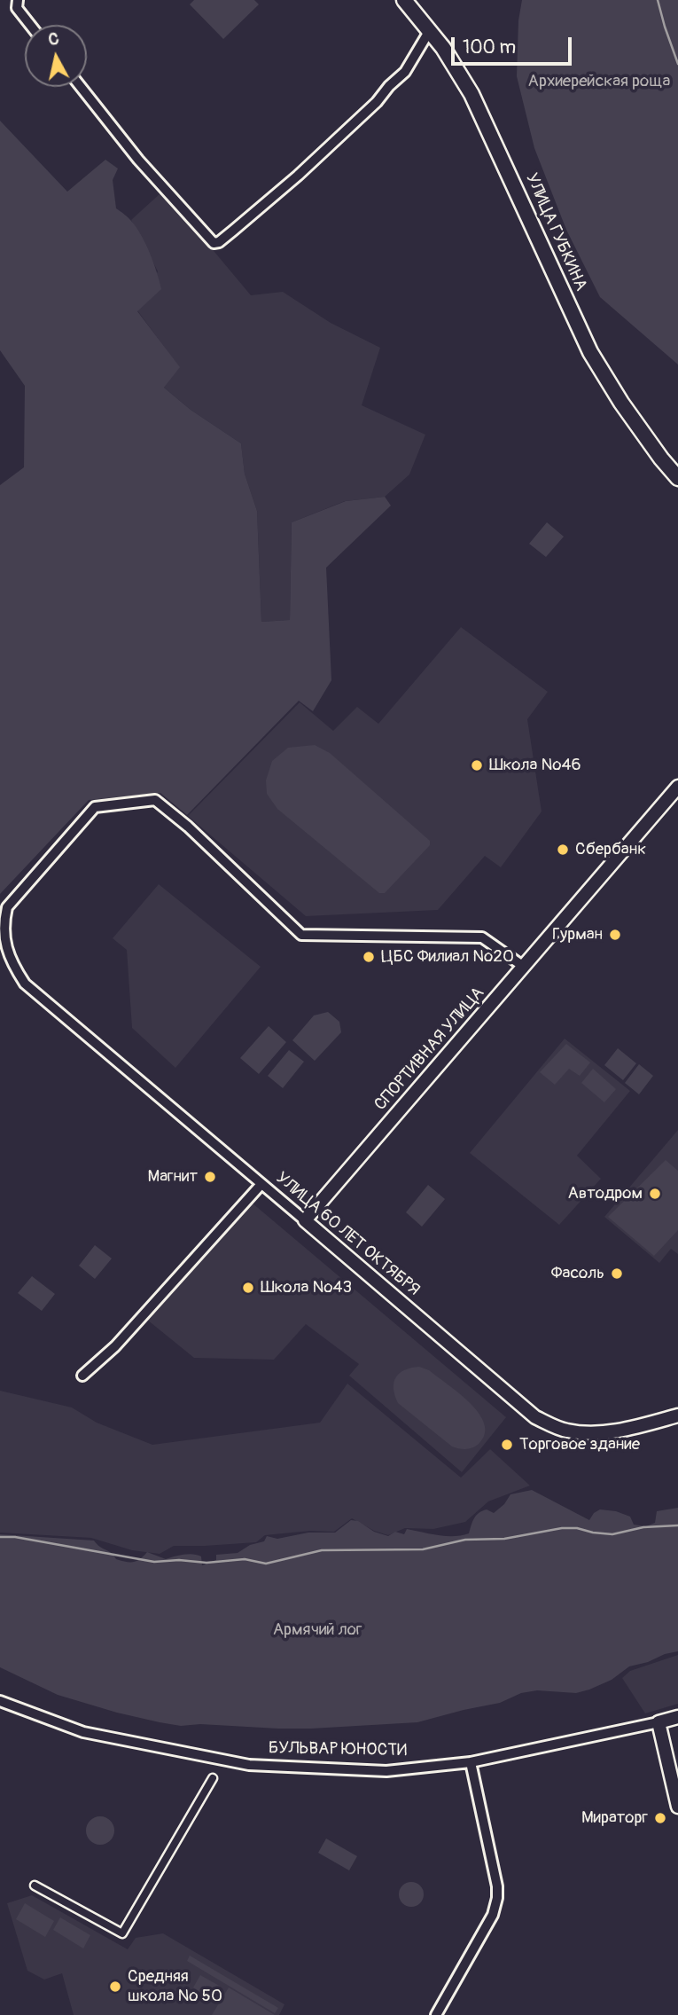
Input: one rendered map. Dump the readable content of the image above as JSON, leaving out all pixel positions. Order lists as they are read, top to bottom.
{
  "streets": {
    "main road": ["УЛИЦА ГУБКИНА"],
    "street": ["СПОРТИВНАЯ УЛИЦА", "УЛИЦА 60 ЛЕТ ОКТЯБРЯ", "БУЛЬВАР ЮНОСТИ"]
  },
  "crossings": [
    ["СПОРТИВНАЯ УЛИЦА", "УЛИЦА 60 ЛЕТ ОКТЯБРЯ"]
  ],
  "parks": ["Архиерейская роща", "Армячий лог"],
  "places": [
    "Школа №46",
    "Сбербанк",
    "Гурман",
    "ЦБС Филиал №20",
    "Магнит",
    "Автодром",
    "Фасоль",
    "Школа №43",
    "Торговое здание",
    "Мираторг",
    "Средняя школа № 50"
  ],
  "scale_bar": "100 m",
  "north": "top"
}
